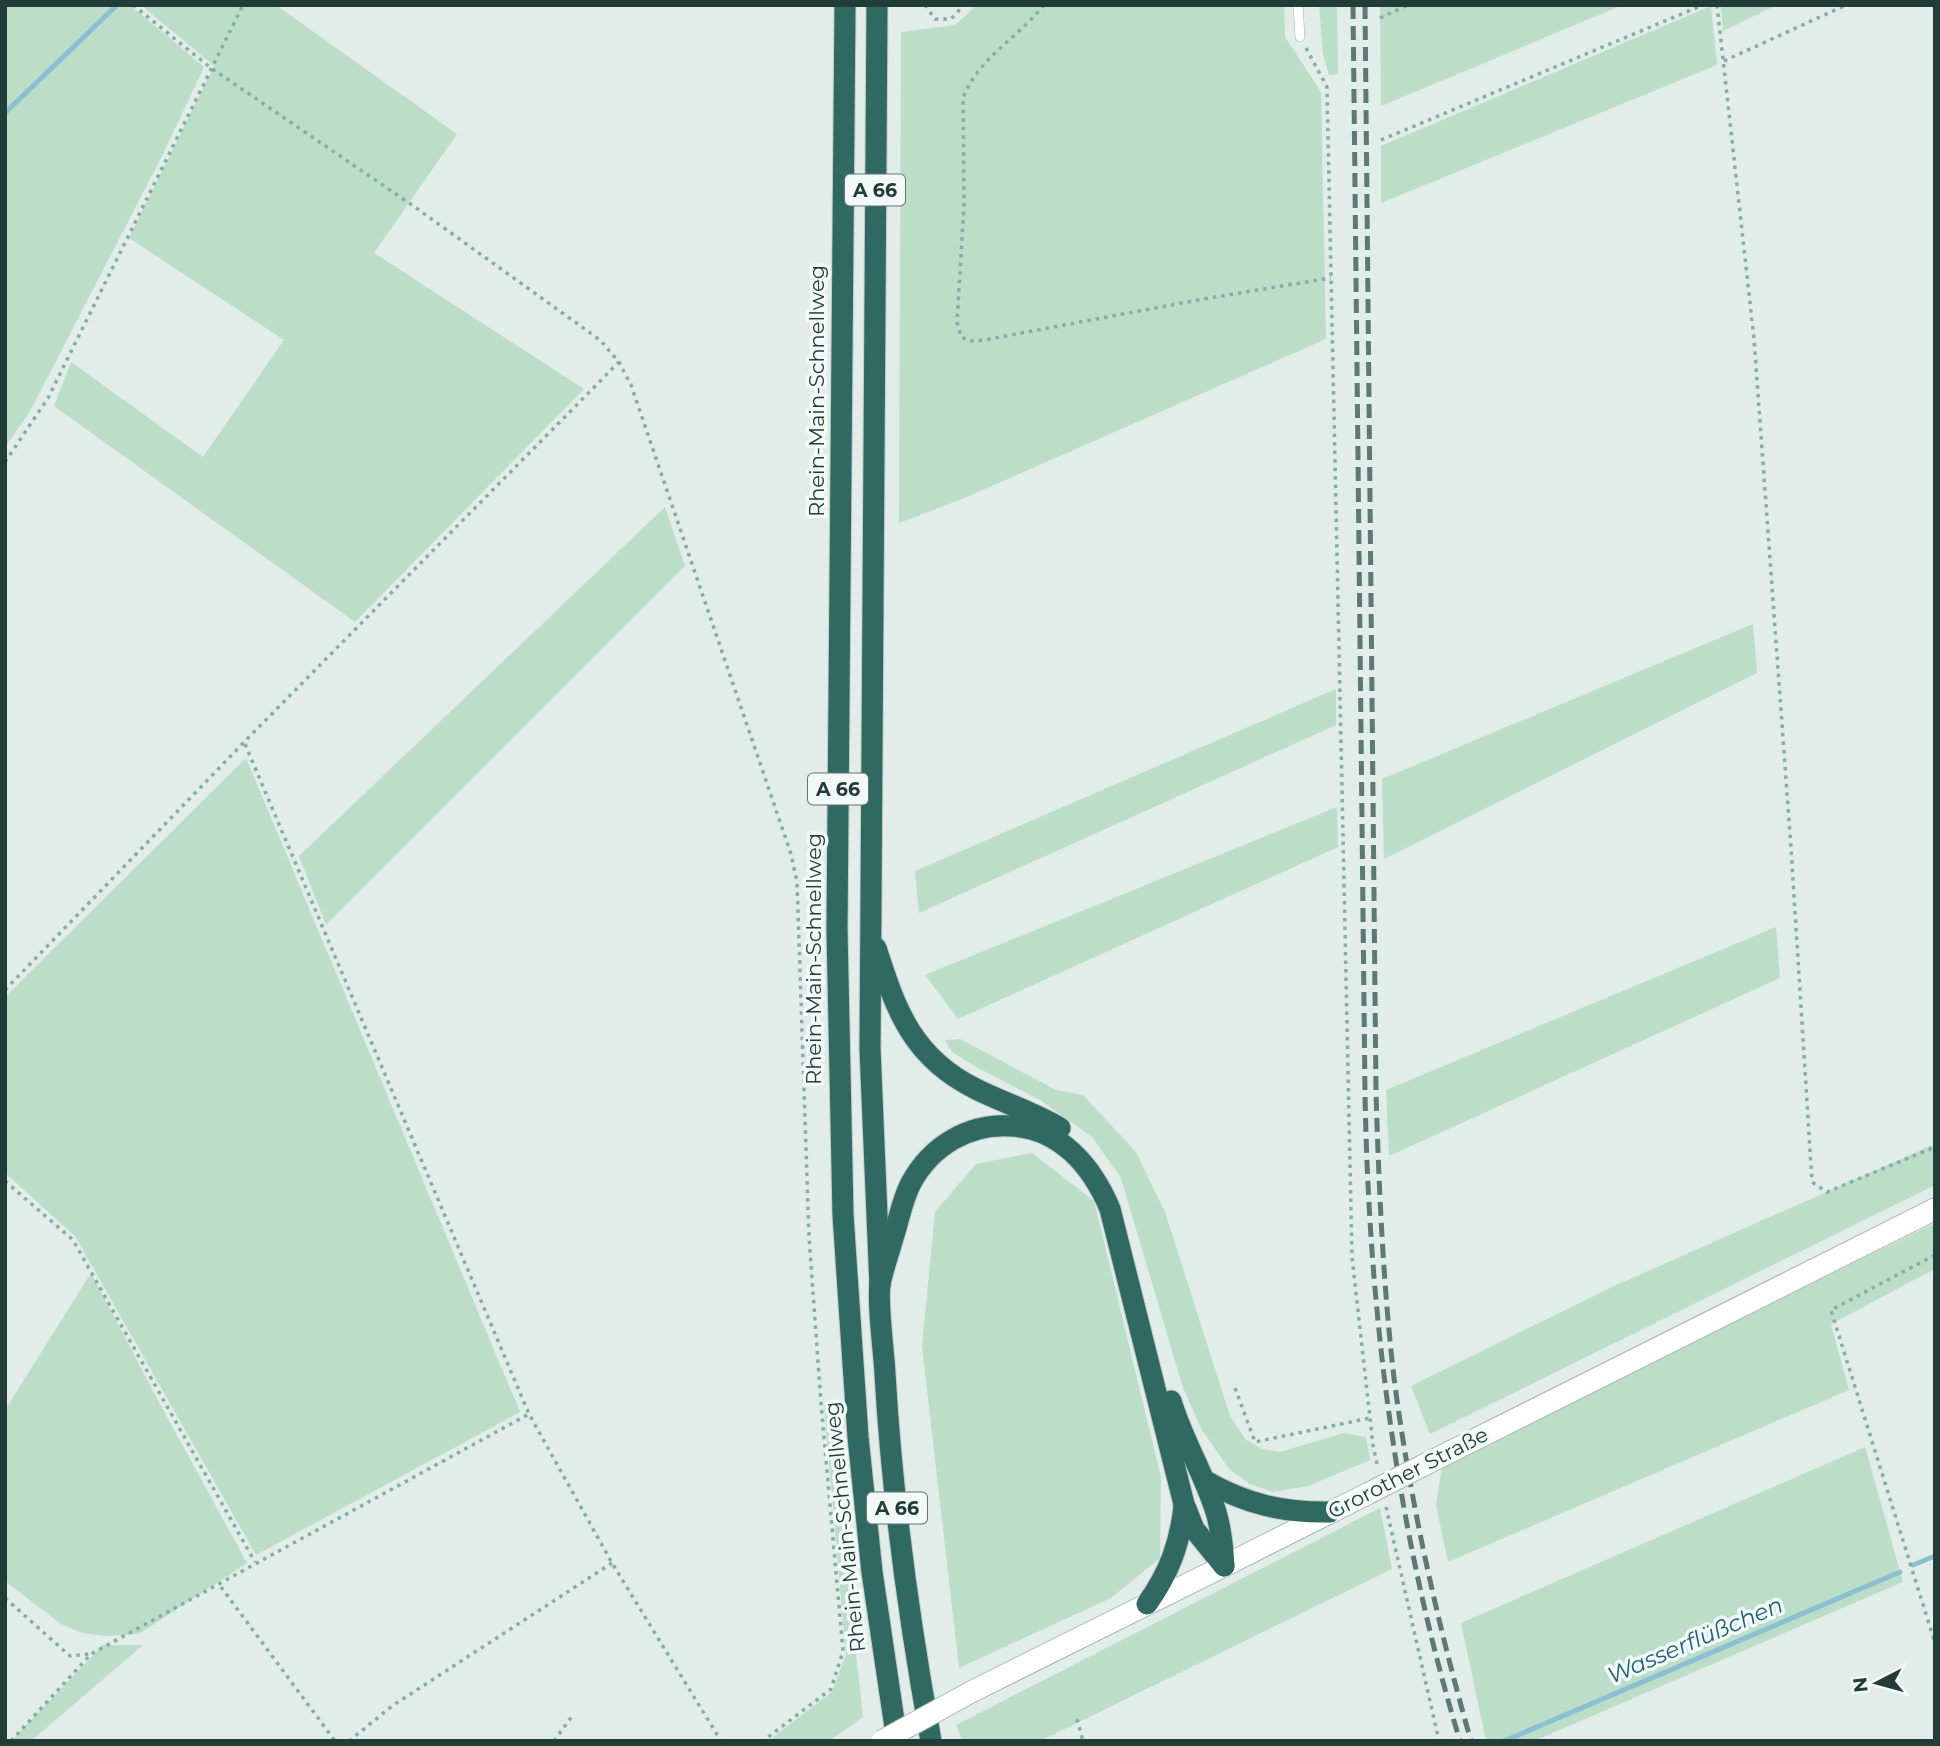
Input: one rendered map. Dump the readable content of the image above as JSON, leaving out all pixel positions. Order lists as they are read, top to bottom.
{
  "streets": {
    "highway": ["A 66", "Rhein-Main-Schnellweg"],
    "street": ["Grorother Straße"]
  },
  "water": ["Wasserflüßchen"],
  "north": "left"
}
